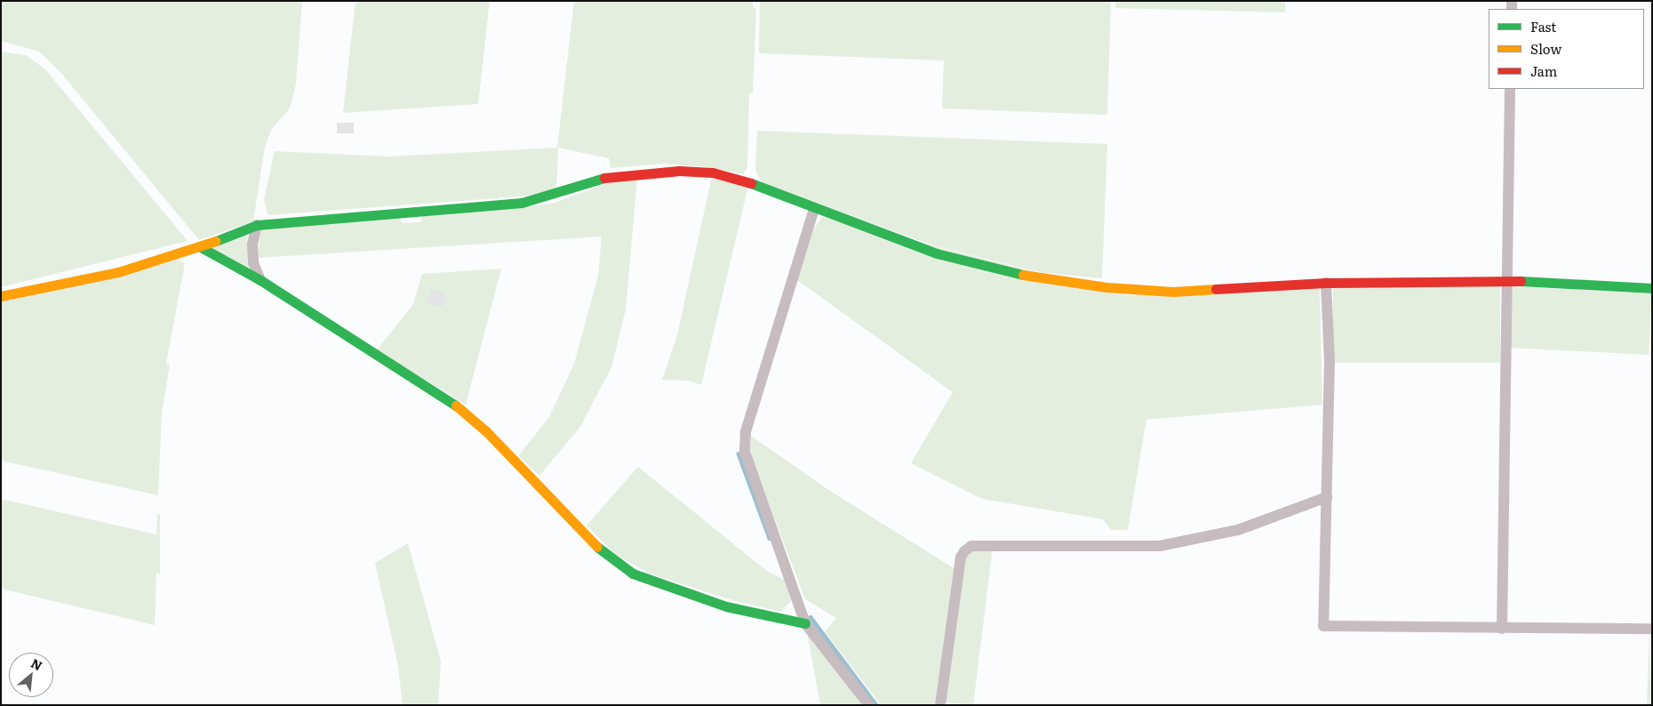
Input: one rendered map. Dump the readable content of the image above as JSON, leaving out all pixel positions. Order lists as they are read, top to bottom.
{
  "legend": ["Fast", "Slow", "Jam"],
  "north": "top right"
}
